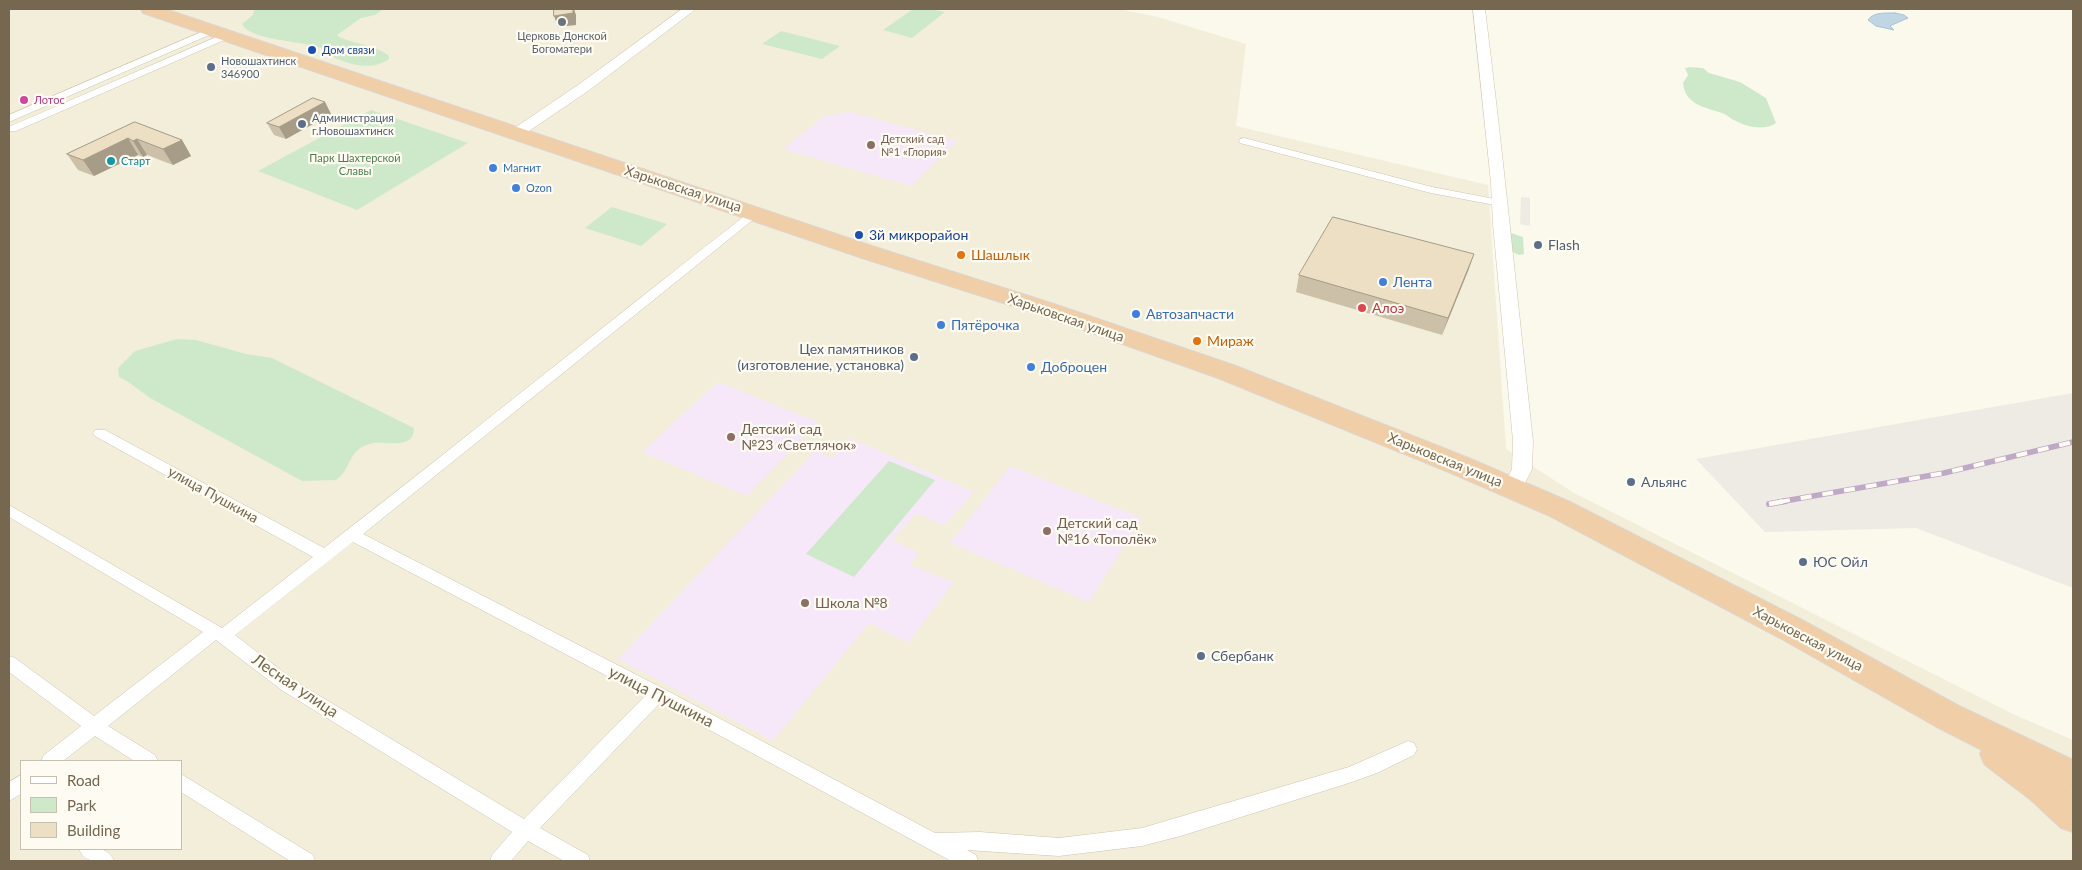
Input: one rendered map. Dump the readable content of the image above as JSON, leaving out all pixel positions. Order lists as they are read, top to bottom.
{
  "streets": {
    "highway": ["Харьковская улица"],
    "street": ["улица Пушкина", "Лесная улица"]
  },
  "parks": ["Парк Шахтерской Славы"],
  "places": [
    "Церковь Донской Богоматери",
    "Дом связи",
    "Новошахтинск 346900",
    "Лотос",
    "Администрация г.Новошахтинск",
    "Детский сад №1 «Глория»",
    "Старт",
    "Магнит",
    "Ozon",
    "3й микрорайон",
    "Flash",
    "Шашлык",
    "Лента",
    "Алоэ",
    "Автозапчасти",
    "Пятёрочка",
    "Мираж",
    "Цех памятников (изготовление, установка)",
    "Доброцен",
    "Детский сад №23 «Светлячок»",
    "Альянс",
    "Детский сад №16 «Тополёк»",
    "ЮC Ойл",
    "Школа №8",
    "Сбербанк"
  ],
  "legend": ["Road", "Park", "Building"]
}
